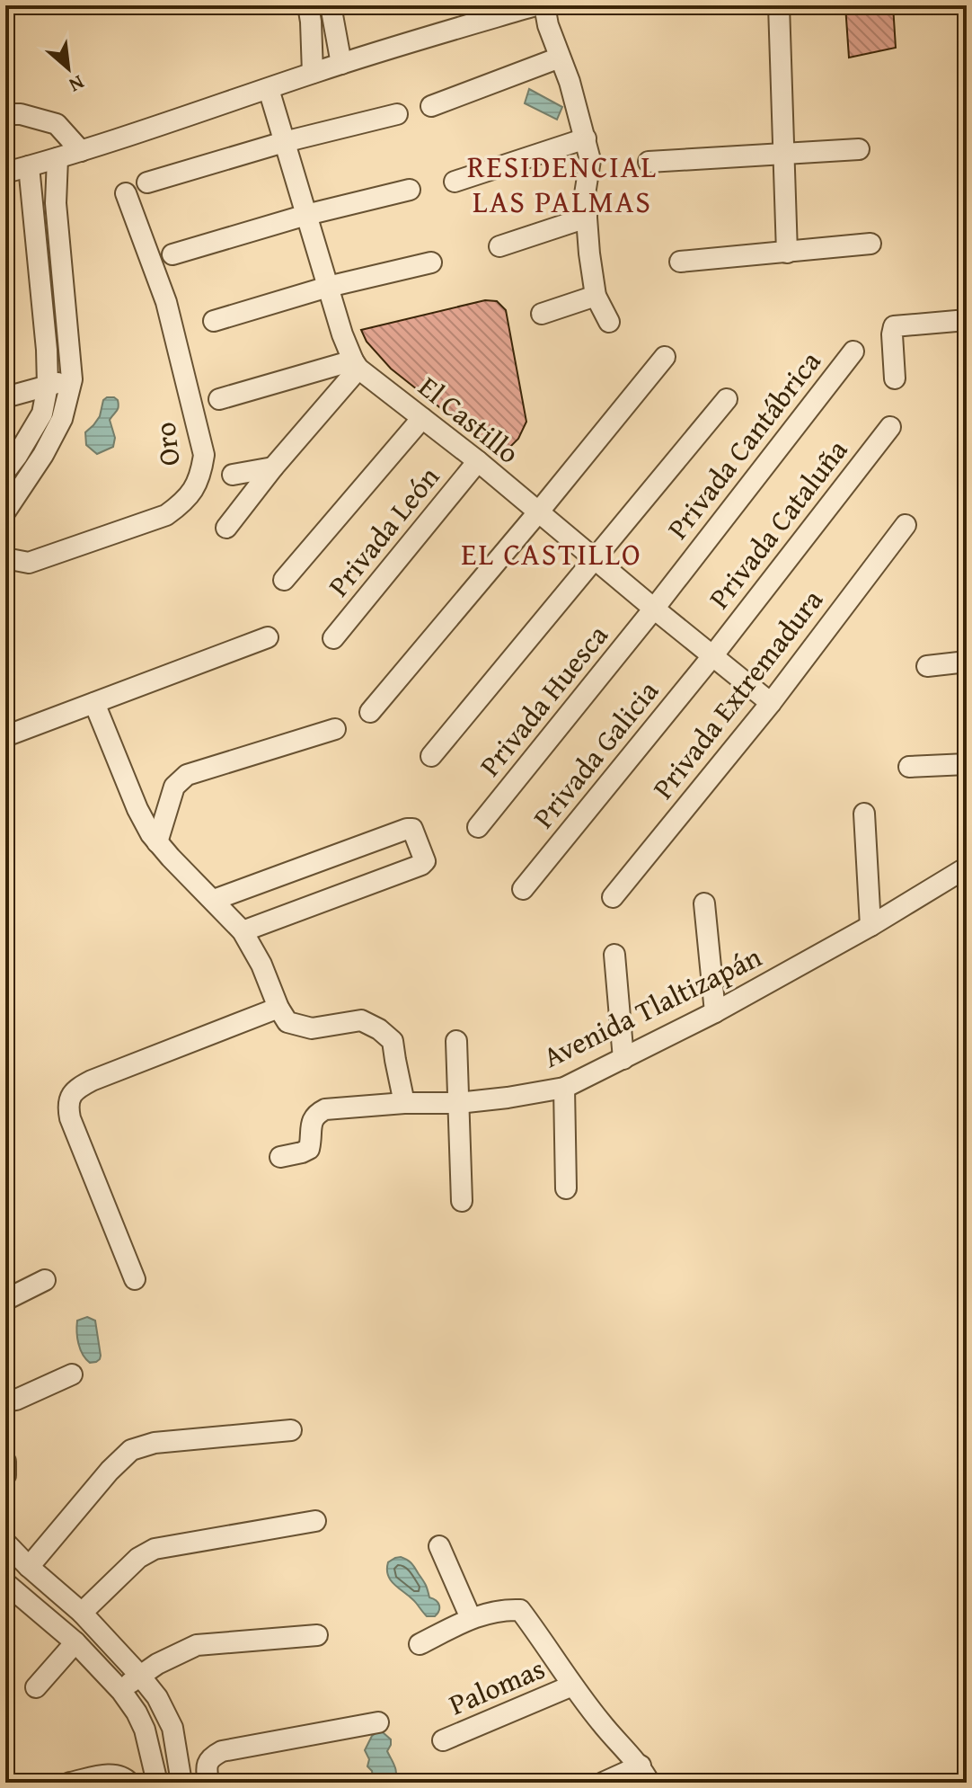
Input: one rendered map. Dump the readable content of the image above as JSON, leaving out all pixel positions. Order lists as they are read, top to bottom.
{
  "streets": {
    "street": [
      "El Castillo",
      "Oro",
      "Privada Cantábrica",
      "Privada Cataluña",
      "Privada León",
      "Privada Extremadura",
      "Privada Huesca",
      "Privada Galicia",
      "Avenida Tlaltizapán",
      "Palomas"
    ]
  },
  "crossings": [
    ["El Castillo", "Privada Cantábrica"],
    ["El Castillo", "Privada Cataluña"],
    ["El Castillo", "Privada León"],
    ["El Castillo", "Privada Extremadura"],
    ["El Castillo", "Privada Huesca"],
    ["El Castillo", "Privada Galicia"],
    ["Privada Cantábrica", "Privada Huesca"],
    ["Privada Cataluña", "Privada Galicia"]
  ],
  "districts": ["RESIDENCIAL LAS PALMAS", "EL CASTILLO"],
  "north": "bottom right"
}
